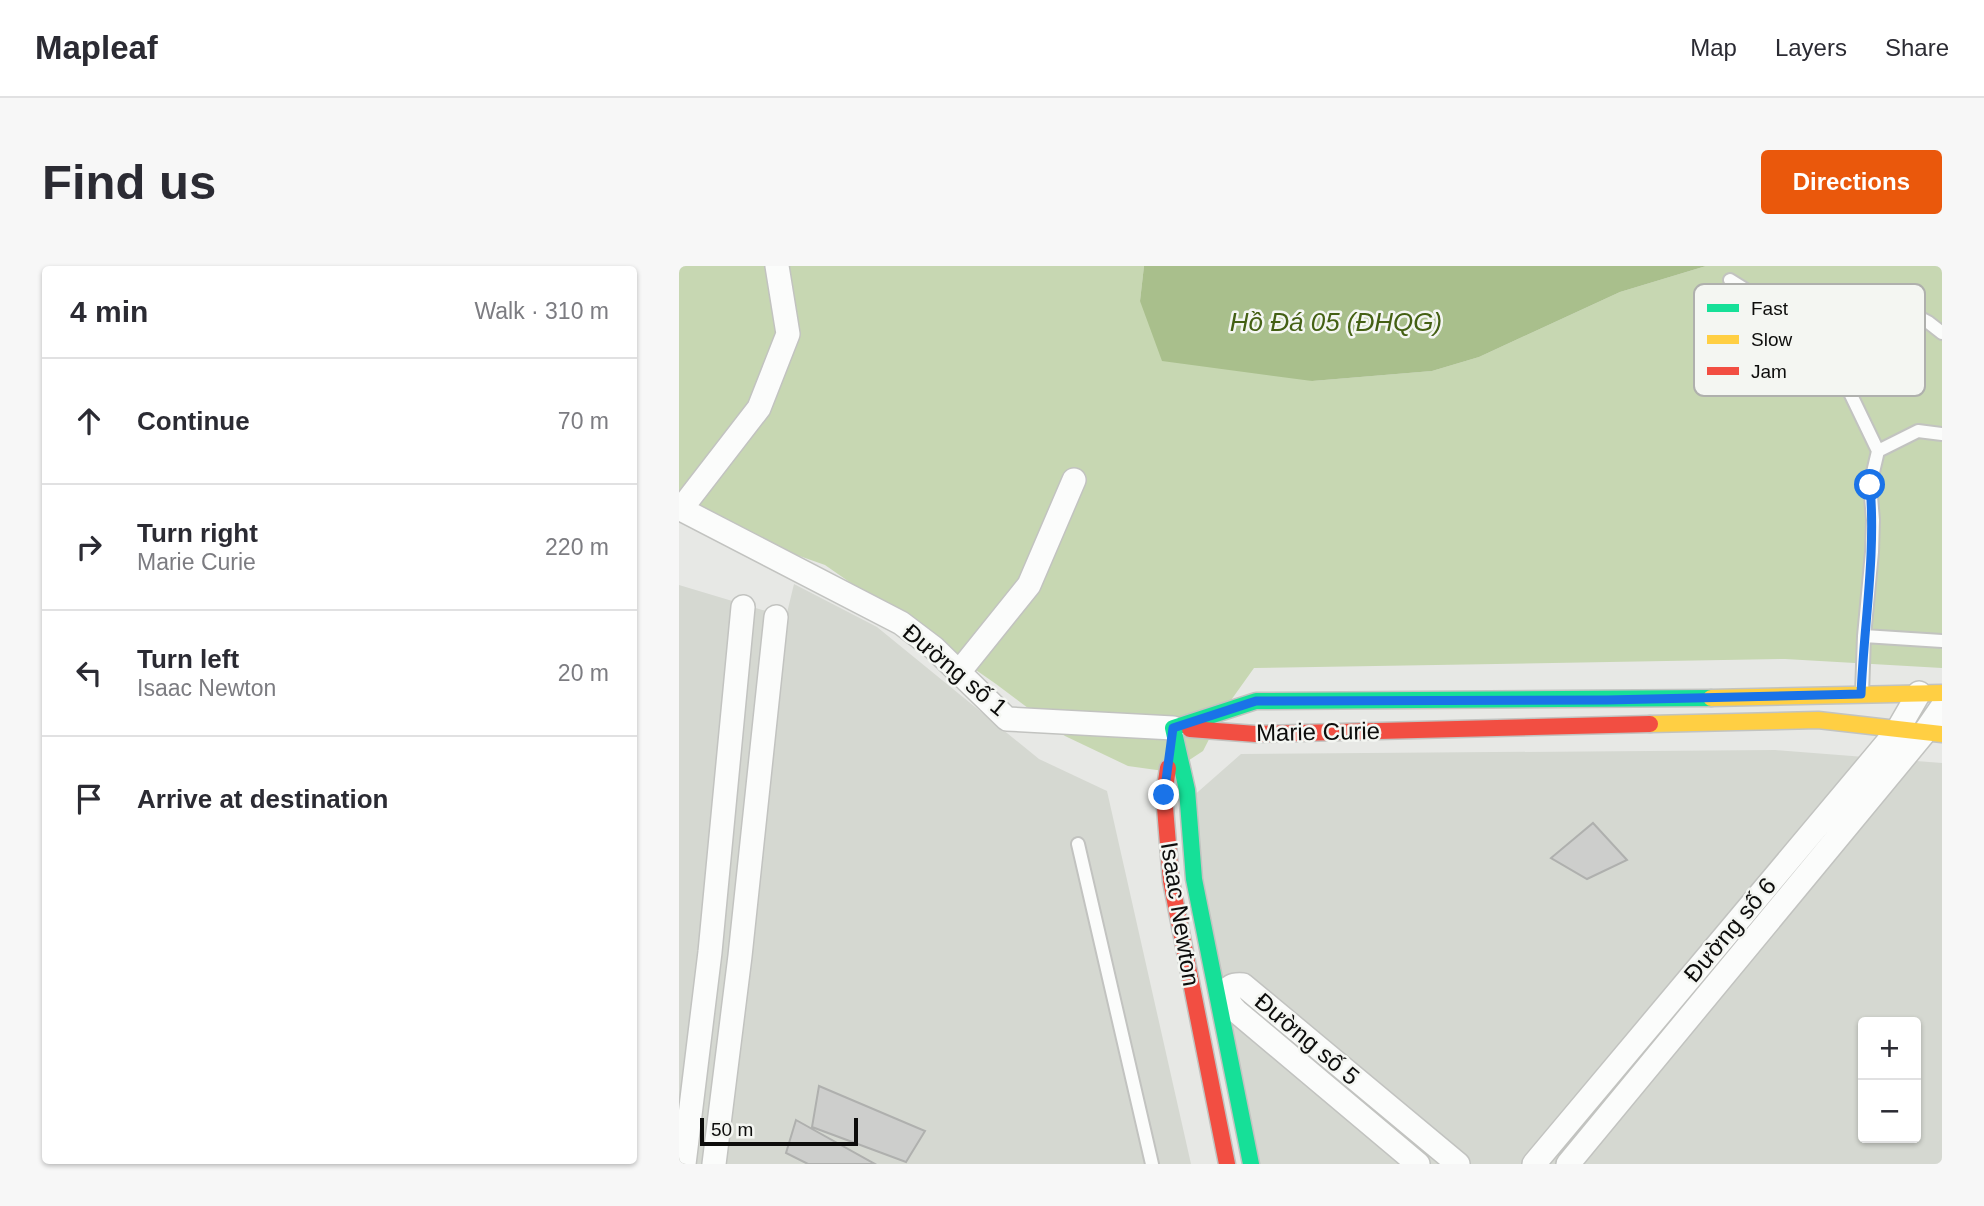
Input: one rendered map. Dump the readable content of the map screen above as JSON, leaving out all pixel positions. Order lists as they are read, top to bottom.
{
  "streets": {
    "street": [
      "Đường số 1",
      "Marie Curie",
      "Isaac Newton",
      "Đường số 6",
      "Đường số 5"
    ]
  },
  "crossings": [
    ["Đường số 1", "Marie Curie"],
    ["Đường số 1", "Isaac Newton"],
    ["Marie Curie", "Isaac Newton"],
    ["Marie Curie", "Đường số 6"]
  ],
  "water": ["Hồ Đá 05 (ĐHQG)"],
  "legend": ["Fast", "Slow", "Jam"],
  "scale_bar": "50 m",
  "page": {
    "header": "Mapleaf",
    "nav": ["Map", "Layers", "Share"],
    "buttons": "Directions",
    "title": "Find us",
    "heading": ["4 min", "Walk · 310 m"],
    "list": [
      ["Continue", "70 m"],
      ["Turn right", "Marie Curie", "220 m"],
      ["Turn left", "Isaac Newton", "20 m"],
      "Arrive at destination"
    ],
    "map_buttons": ["+", "−"],
    "scale": "50 m"
  }
}
